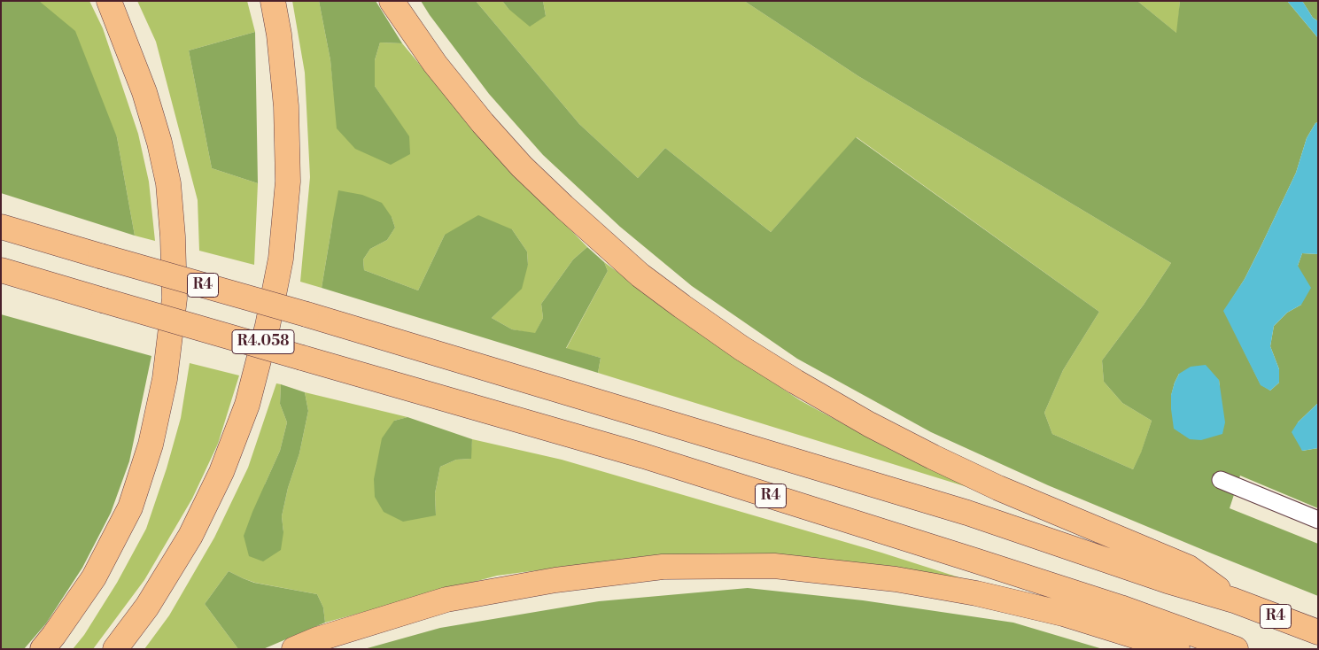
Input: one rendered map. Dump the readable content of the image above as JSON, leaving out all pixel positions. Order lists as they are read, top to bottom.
{
  "streets": {
    "highway": ["R4", "R4.058"]
  }
}
